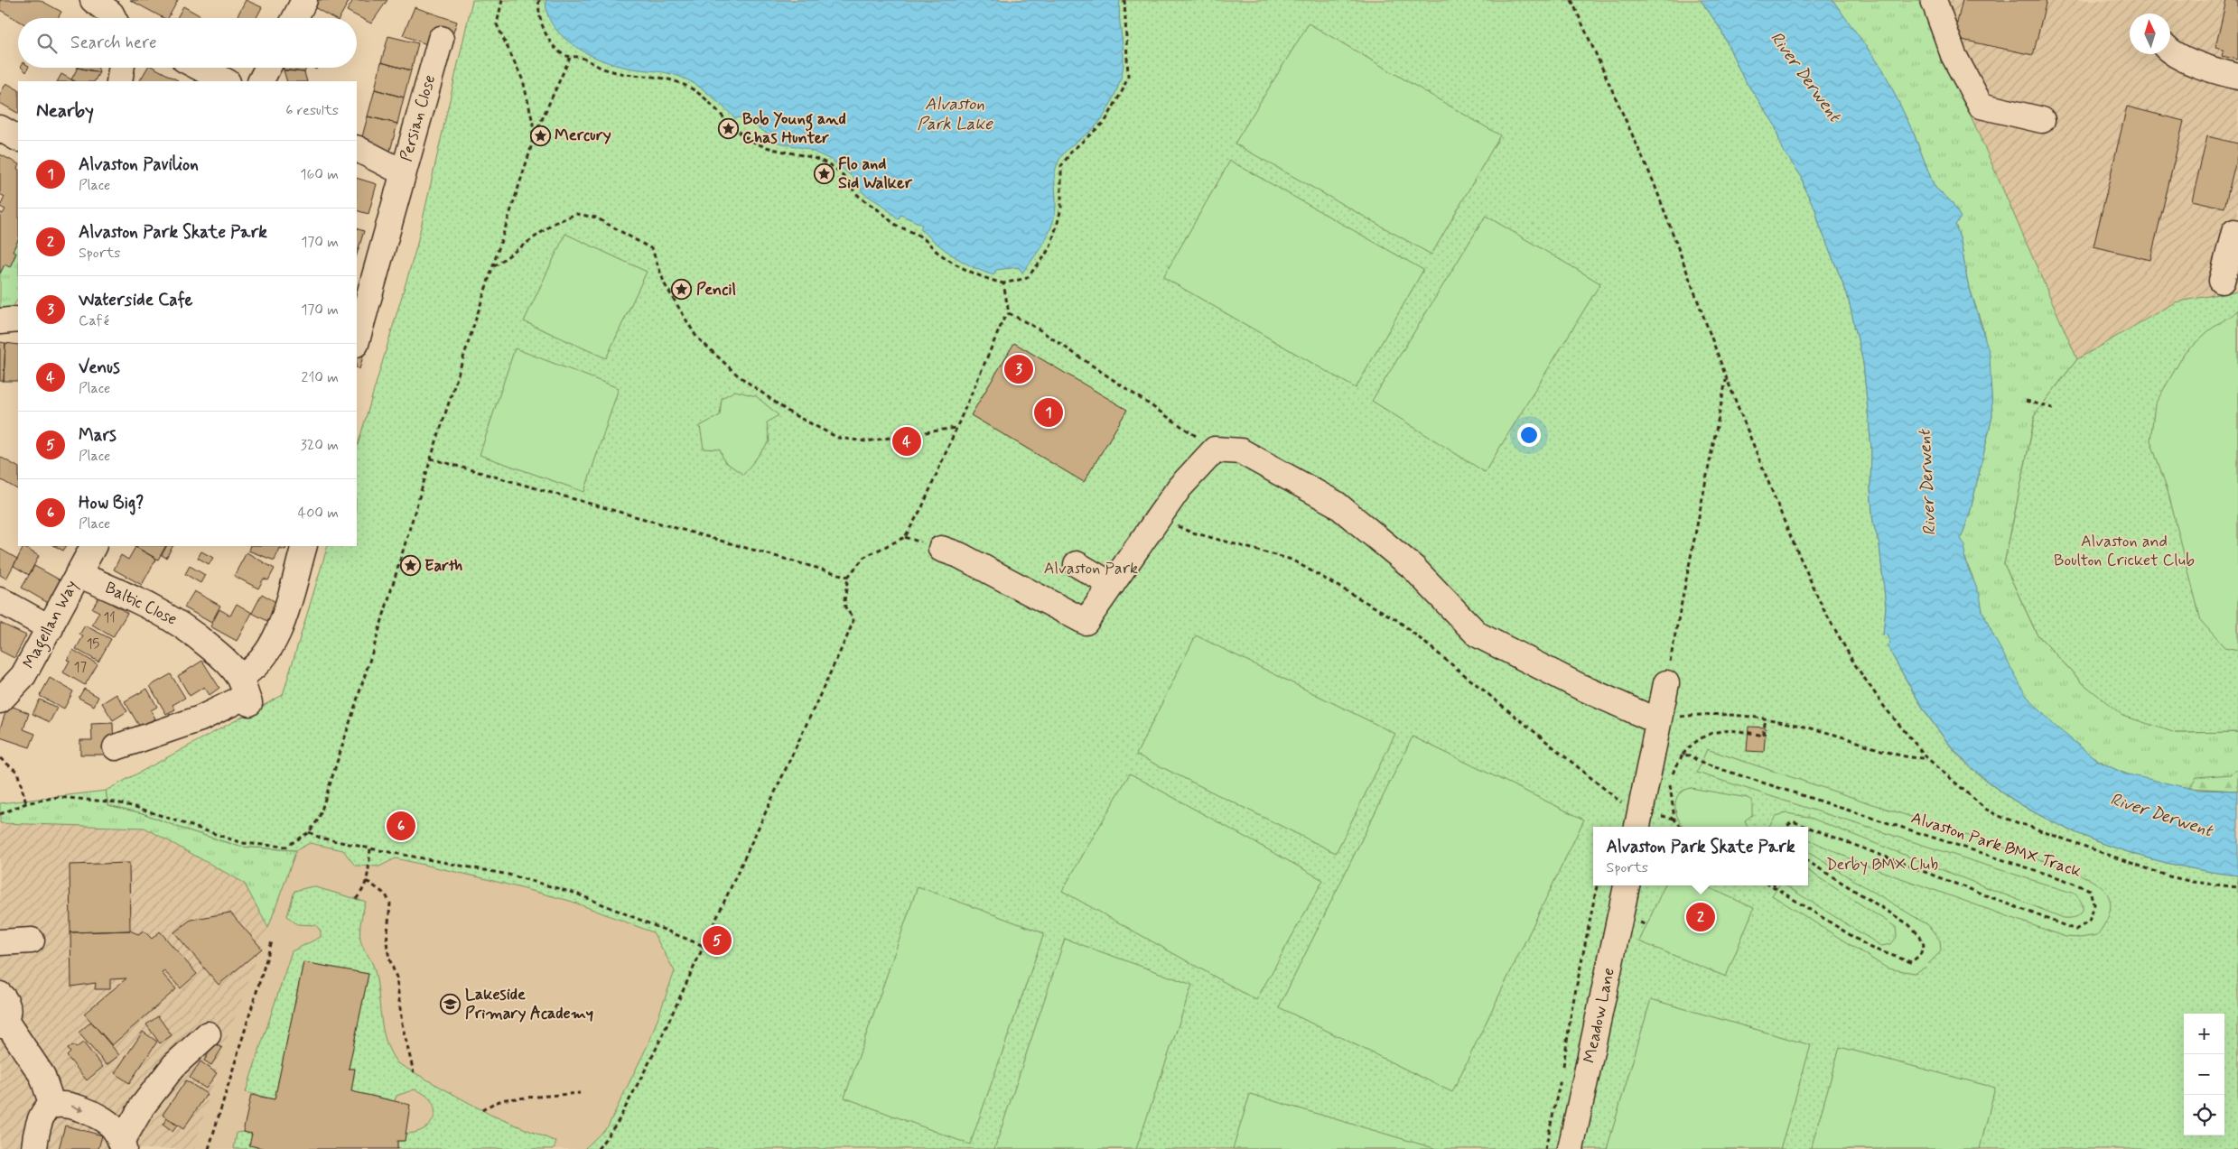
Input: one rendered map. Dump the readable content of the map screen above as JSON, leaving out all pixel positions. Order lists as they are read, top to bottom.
{
  "streets": {
    "street": [
      "Persian Close",
      "Baltic Close",
      "Magellan Way",
      "Meadow Lane"
    ],
    "path": ["Alvaston Park BMX Track"]
  },
  "crossings": [
    ["Baltic Close", "Magellan Way"]
  ],
  "water": ["River Derwent", "Alvaston Park Lake"],
  "parks": ["Alvaston and Boulton Cricket Club", "Alvaston Park", "Derby BMX Club"],
  "places": {
    "place": [
      "Bob Young and Chas Hunter",
      "Mercury",
      "Flo and Sid Walker",
      "Pencil",
      "Earth"
    ],
    "school or university": ["Lakeside Primary Academy"]
  },
  "house_numbers": ["11", "15", "17"],
  "north": "top",
  "page": {
    "search": "Search here",
    "heading": ["Nearby", "6 results"],
    "list": [
      {
        "mark": "1",
        "name": "Alvaston Pavilion",
        "note": "Place",
        "value": "160 m"
      },
      {
        "mark": "2",
        "name": "Alvaston Park Skate Park",
        "note": "Sports",
        "value": "170 m"
      },
      {
        "mark": "3",
        "name": "Waterside Cafe",
        "note": "Café",
        "value": "170 m"
      },
      {
        "mark": "4",
        "name": "Venus",
        "note": "Place",
        "value": "210 m"
      },
      {
        "mark": "5",
        "name": "Mars",
        "note": "Place",
        "value": "320 m"
      },
      {
        "mark": "6",
        "name": "How Big?",
        "note": "Place",
        "value": "400 m"
      }
    ],
    "pins": [
      "3",
      "1",
      "4",
      "6",
      "2",
      "5"
    ],
    "popup": ["Alvaston Park Skate Park", "Sports"],
    "map_buttons": ["+", "−"]
  }
}
